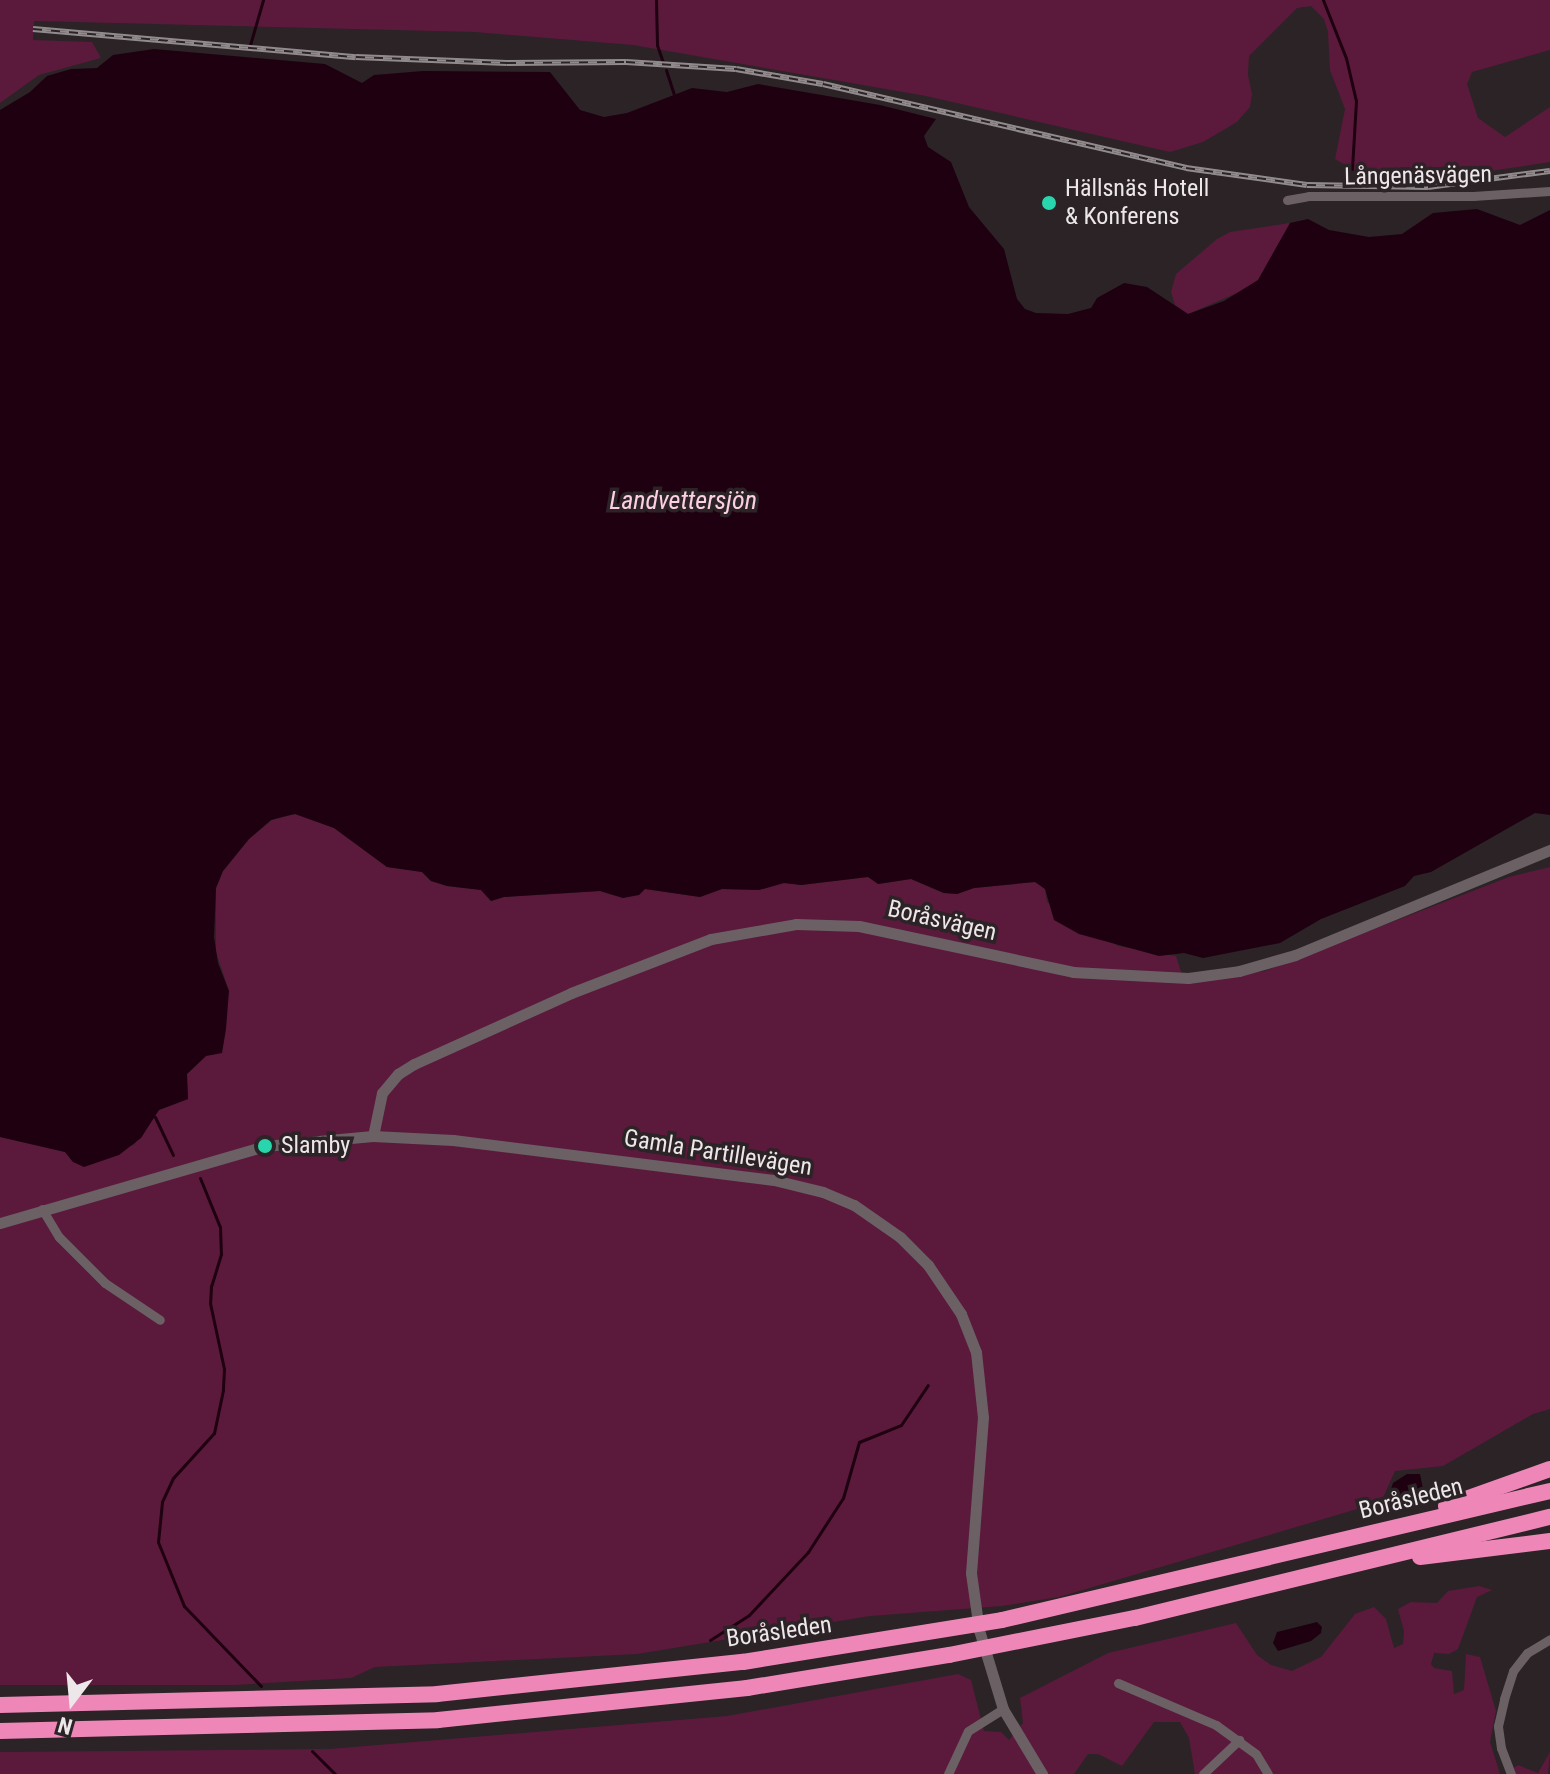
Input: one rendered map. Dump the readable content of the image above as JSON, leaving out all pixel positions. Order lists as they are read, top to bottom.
{
  "streets": {
    "highway": ["Boråsleden"],
    "street": ["Långenäsvägen", "Boråsvägen", "Gamla Partillevägen"]
  },
  "crossings": [
    ["Boråsvägen", "Gamla Partillevägen"]
  ],
  "water": ["Landvettersjön"],
  "places": ["Hällsnäs Hotell & Konferens", "Slamby"],
  "north": "bottom"
}
